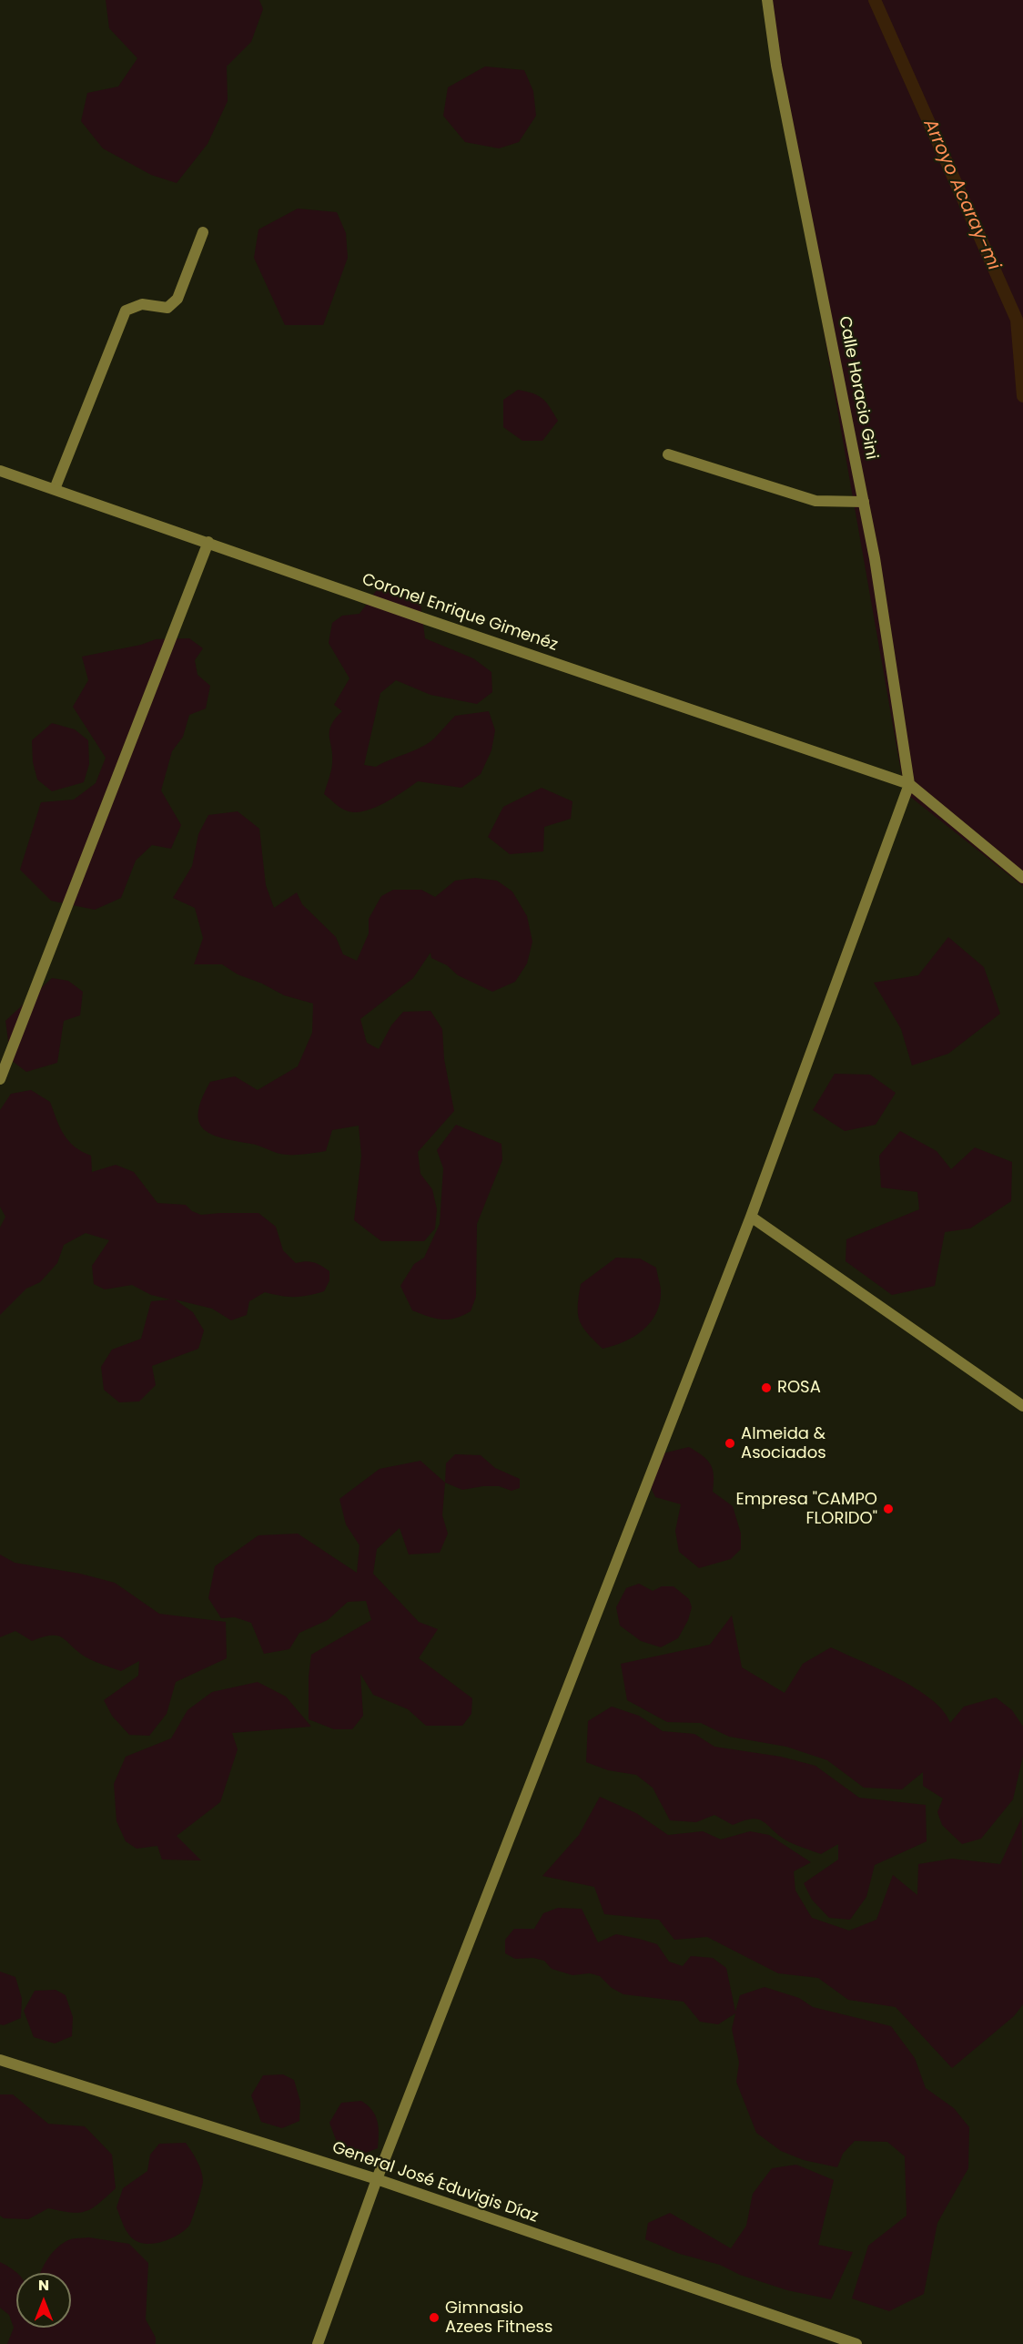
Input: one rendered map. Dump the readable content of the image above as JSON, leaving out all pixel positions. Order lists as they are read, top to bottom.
{
  "streets": {
    "street": ["Calle Horacio Gini", "Coronel Enrique Gimenéz", "General José Eduvigis Díaz"]
  },
  "crossings": [
    ["Calle Horacio Gini", "Coronel Enrique Gimenéz"]
  ],
  "water": ["Arroyo Acaray-mi"],
  "places": [
    "ROSA",
    "Almeida & Asociados",
    "Empresa \"CAMPO FLORIDO\"",
    "Gimnasio Azees Fitness"
  ],
  "north": "top"
}
